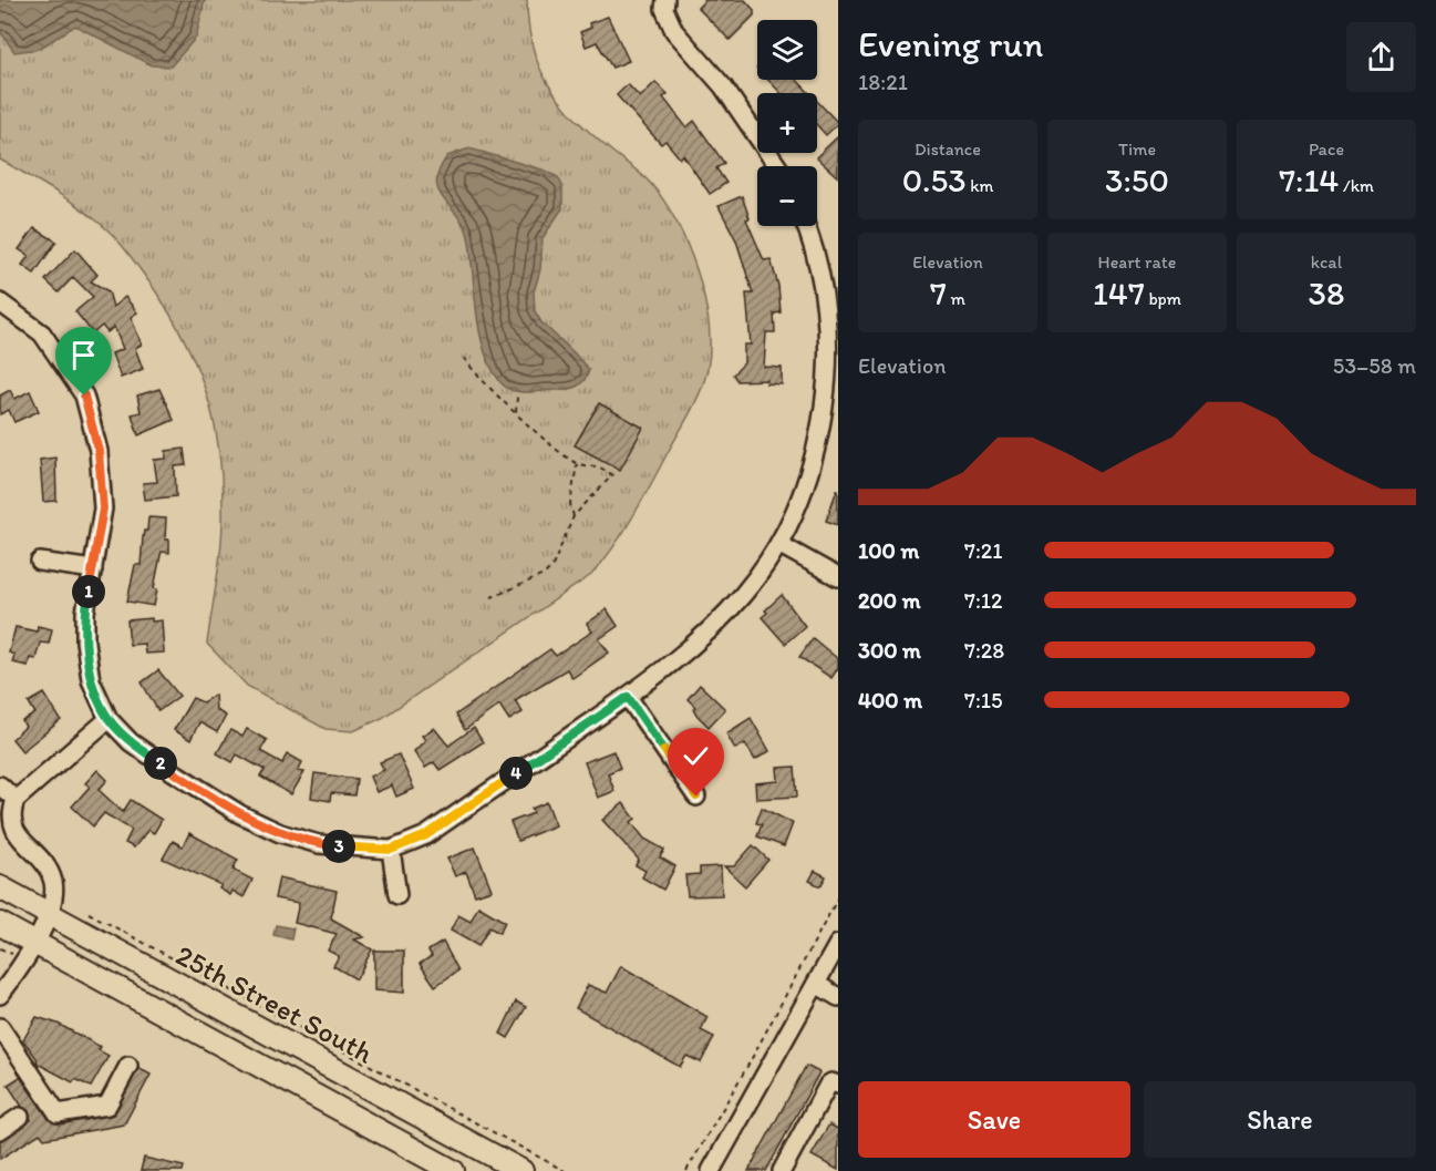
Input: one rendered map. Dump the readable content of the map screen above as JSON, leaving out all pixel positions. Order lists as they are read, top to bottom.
{
  "streets": {
    "main road": ["25th Street South"]
  },
  "page": {
    "heading": ["Evening run", "18:21"],
    "map_buttons": ["+", "−"],
    "stats": [
      ["Distance", "0.53 km"],
      ["Time", "3:50"],
      ["Pace", "7:14 /km"],
      ["Elevation", "7 m"],
      ["Heart rate", "147 bpm"],
      ["kcal", "38"]
    ],
    "chart": ["Elevation", "53–58 m"],
    "list": [
      {
        "name": "100 m",
        "note": "7:21"
      },
      {
        "name": "200 m",
        "note": "7:12"
      },
      {
        "name": "300 m",
        "note": "7:28"
      },
      {
        "name": "400 m",
        "note": "7:15"
      }
    ],
    "pins": [
      "1",
      "2",
      "4",
      "3"
    ],
    "buttons": ["Save", "Share"]
  }
}
